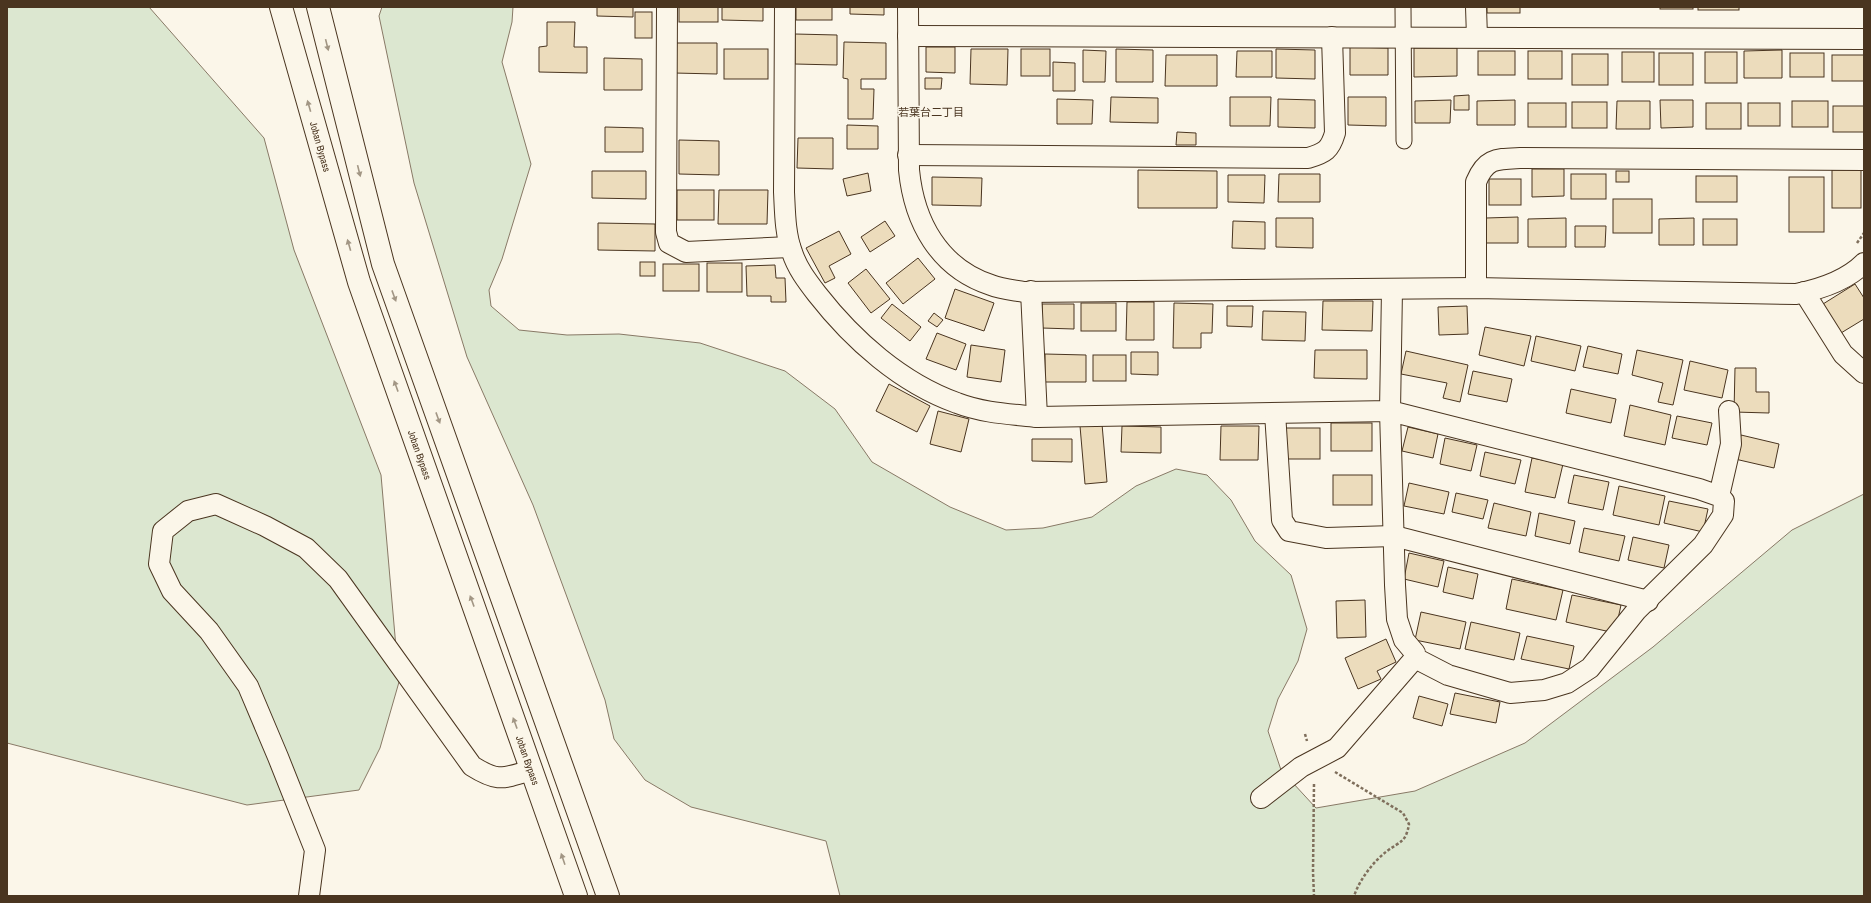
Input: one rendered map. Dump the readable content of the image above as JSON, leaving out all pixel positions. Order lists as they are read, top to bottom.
{
  "streets": {
    "highway": ["Joban Bypass"]
  },
  "districts": ["若葉台二丁目"]
}
